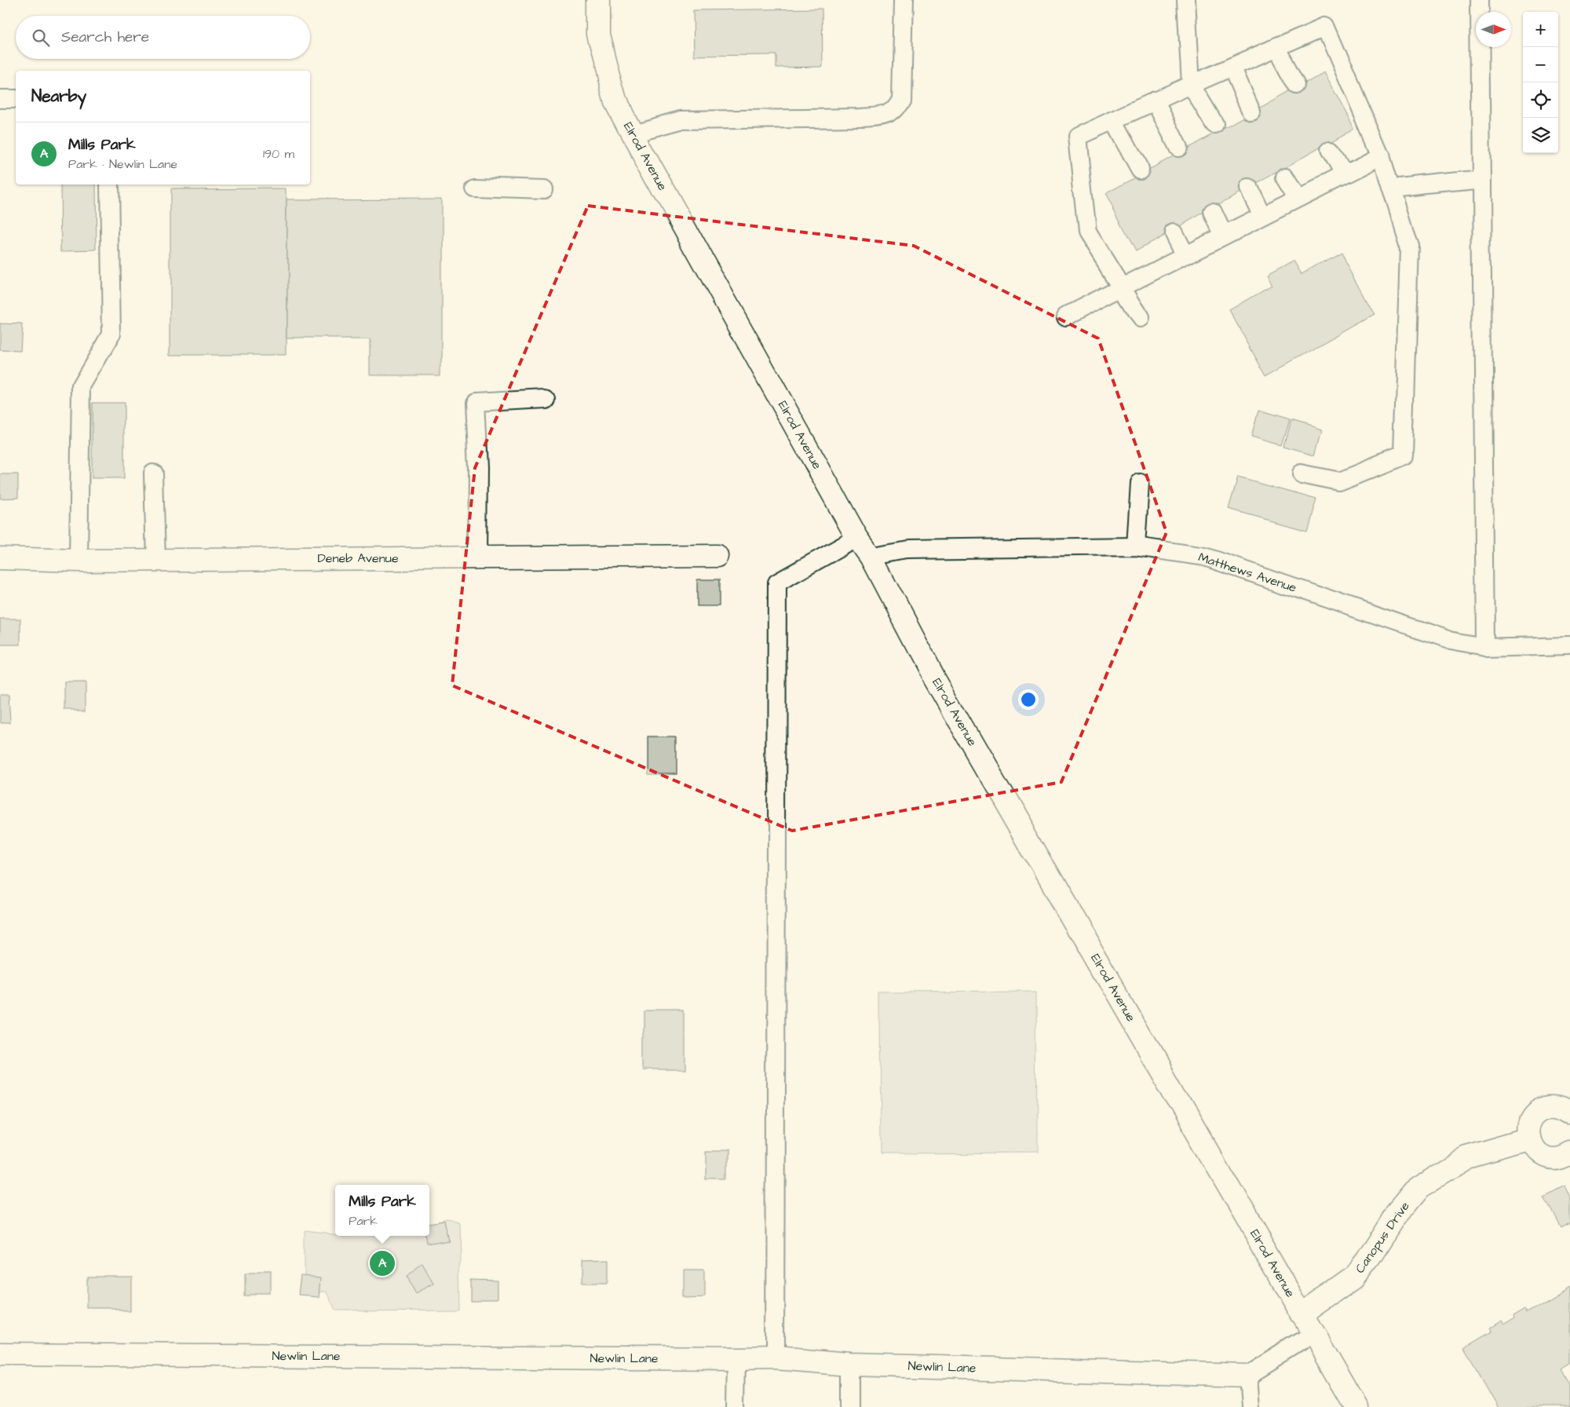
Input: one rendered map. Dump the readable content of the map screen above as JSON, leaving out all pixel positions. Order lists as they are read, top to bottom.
{
  "streets": {
    "street": [
      "Elrod Avenue",
      "Deneb Avenue",
      "Canopus Drive",
      "Newlin Lane"
    ],
    "lane": ["Matthews Avenue"]
  },
  "crossings": [
    ["Elrod Avenue", "Matthews Avenue"],
    ["Elrod Avenue", "Canopus Drive"]
  ],
  "north": "right",
  "page": {
    "map_buttons": ["+", "−"],
    "search": "Search here",
    "heading": "Nearby",
    "list": [
      {
        "mark": "A",
        "name": "Mills Park",
        "note": "Park · Newlin Lane",
        "value": "190 m"
      }
    ],
    "popup": ["Mills Park", "Park"],
    "pins": "A"
  }
}
